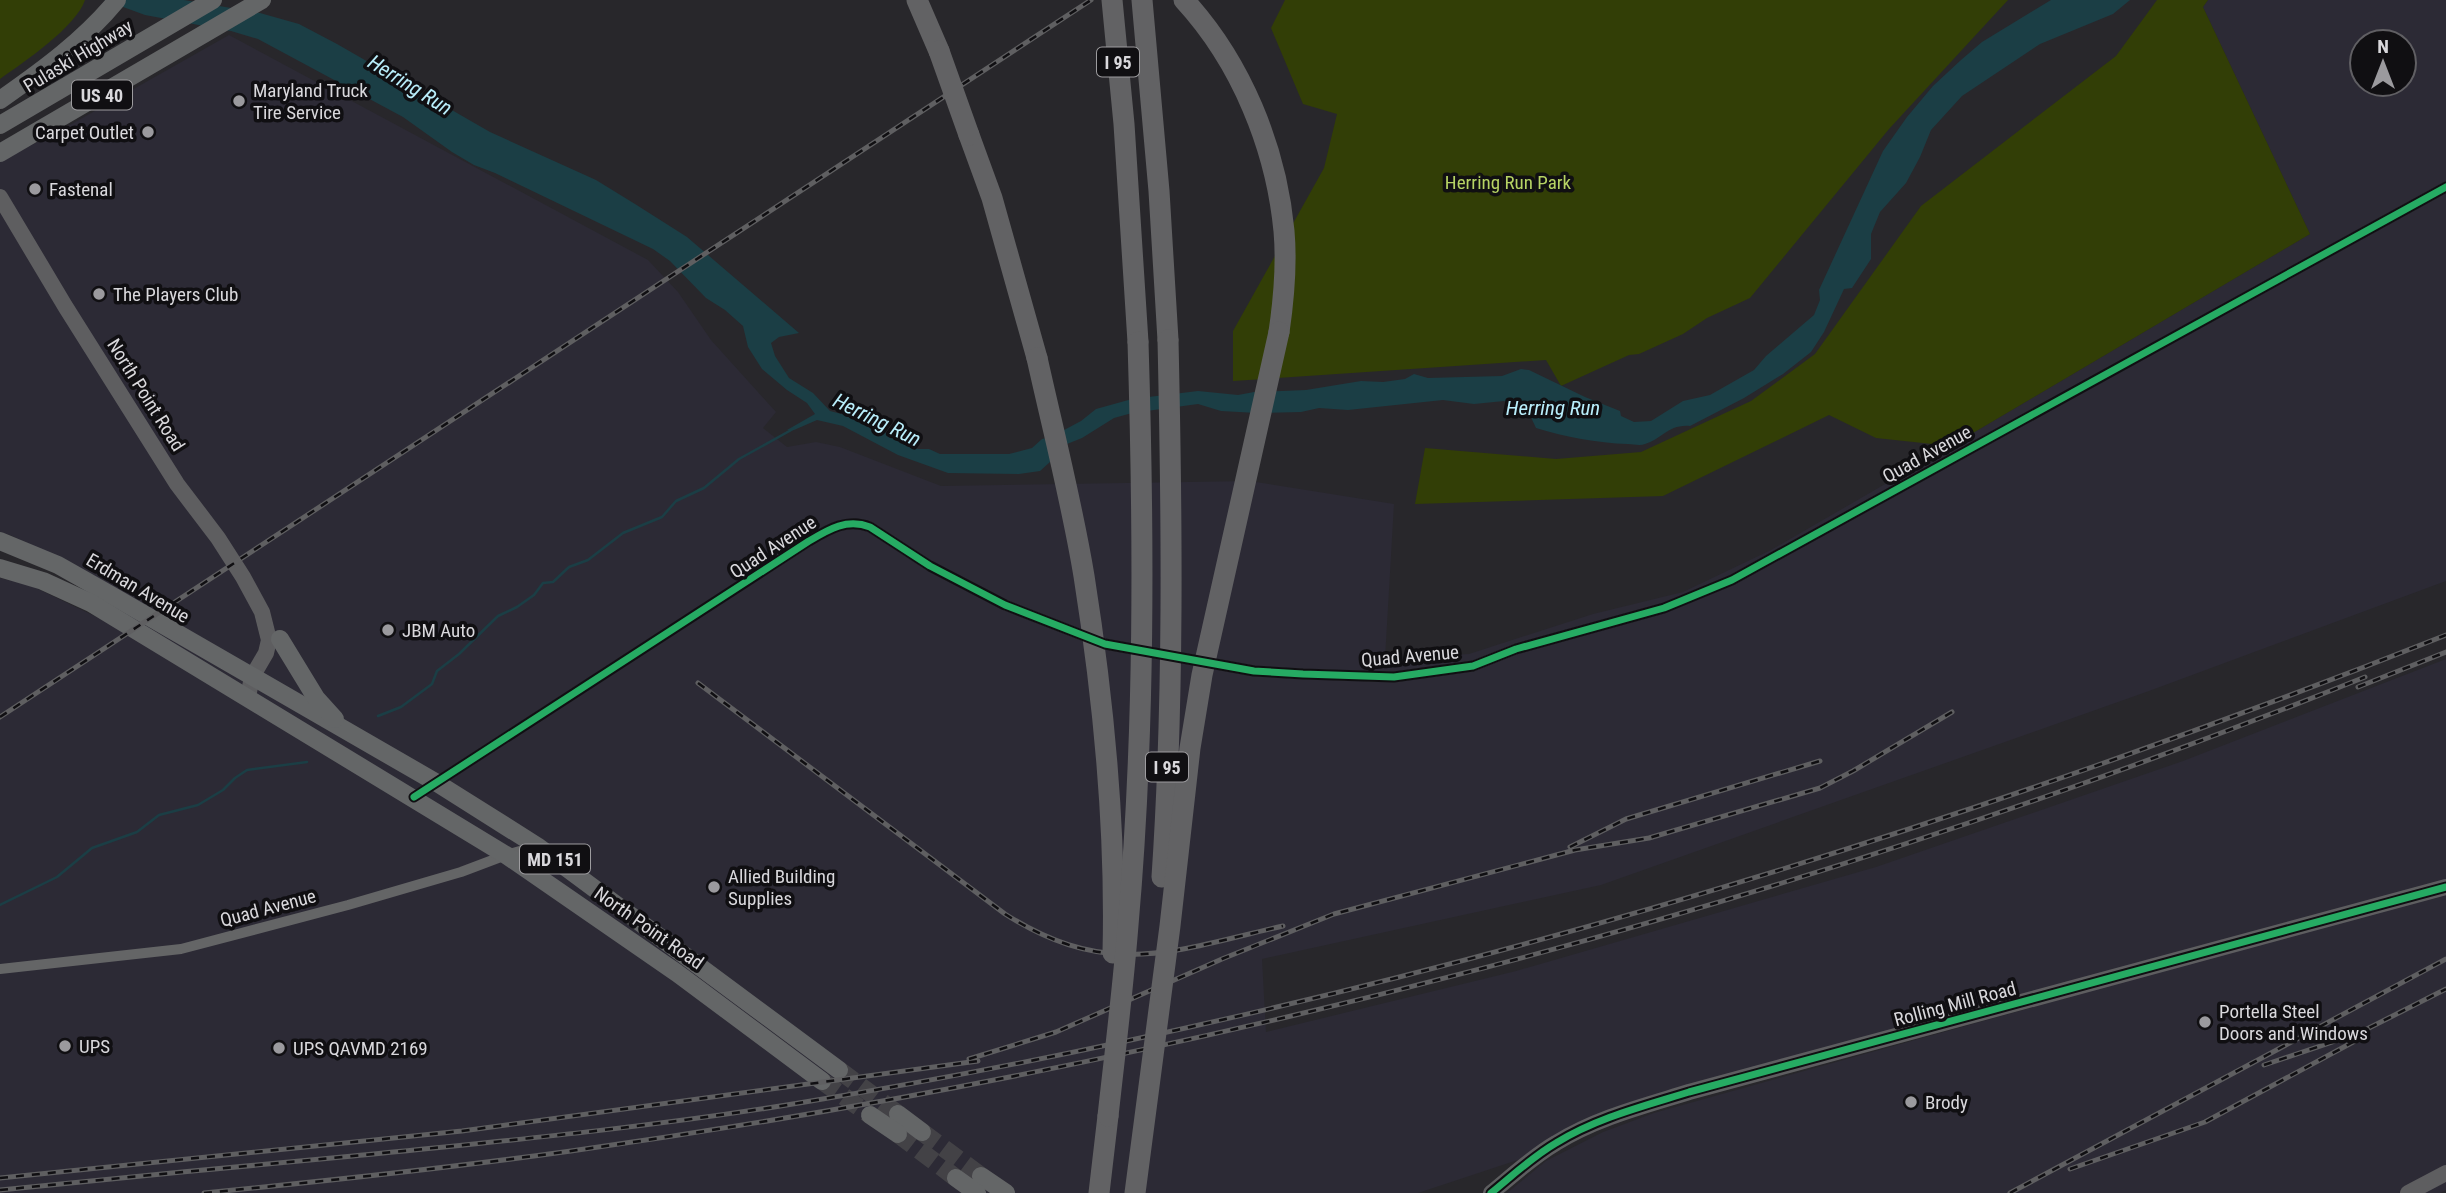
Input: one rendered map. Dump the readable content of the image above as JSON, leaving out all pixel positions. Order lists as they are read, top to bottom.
{
  "streets": {
    "highway": ["I 95"],
    "main road": [
      "Pulaski Highway",
      "US 40",
      "North Point Road",
      "Erdman Avenue",
      "MD 151"
    ],
    "street": ["Quad Avenue", "Rolling Mill Road"]
  },
  "crossings": [
    ["North Point Road", "Quad Avenue"],
    ["North Point Road", "Erdman Avenue"]
  ],
  "water": ["Herring Run"],
  "parks": ["Herring Run Park"],
  "places": [
    "Maryland Truck Tire Service",
    "Carpet Outlet",
    "Fastenal",
    "The Players Club",
    "JBM Auto",
    "Allied Building Supplies",
    "Portella Steel Doors and Windows",
    "UPS",
    "UPS QAVMD 2169",
    "Brody"
  ],
  "north": "top"
}
